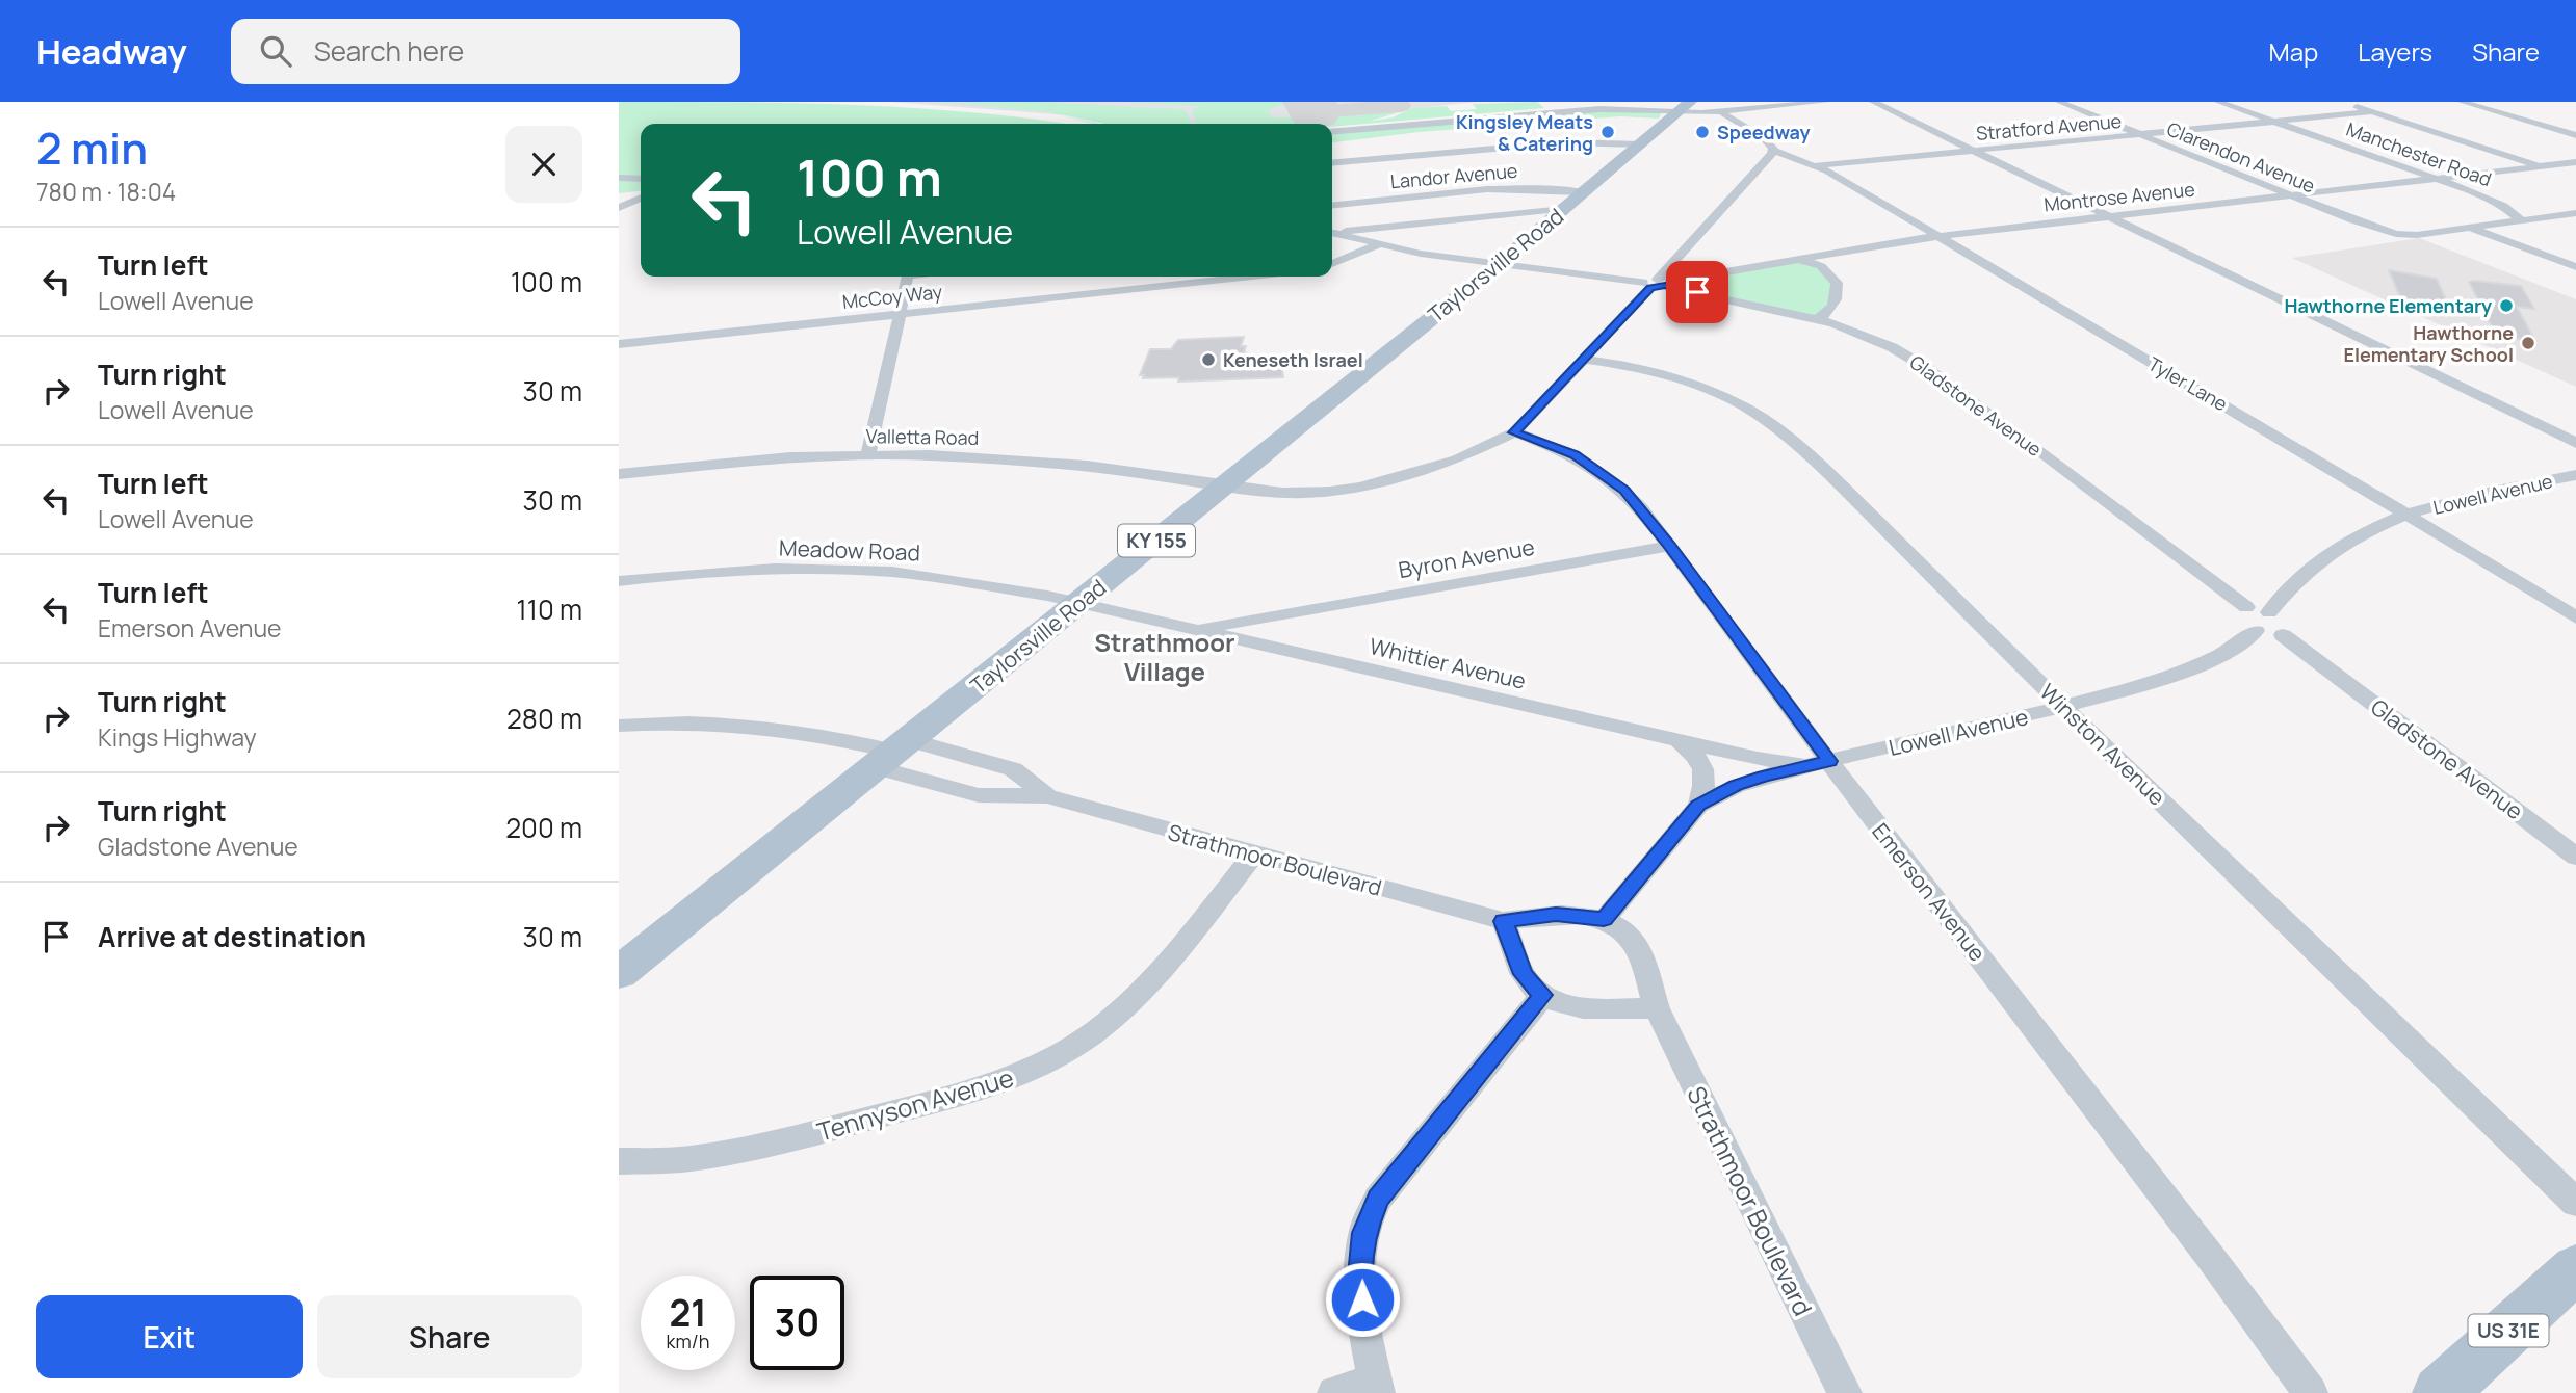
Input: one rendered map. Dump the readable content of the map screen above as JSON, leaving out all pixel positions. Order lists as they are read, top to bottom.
{
  "streets": {
    "main road": ["Taylorsville Road", "KY 155", "US 31E"],
    "street": [
      "Stratford Avenue",
      "Manchester Road",
      "Clarendon Avenue",
      "Landor Avenue",
      "Montrose Avenue",
      "McCoy Way",
      "Tyler Lane",
      "Gladstone Avenue",
      "Valletta Road",
      "Lowell Avenue",
      "Meadow Road",
      "Byron Avenue",
      "Whittier Avenue",
      "Winston Avenue",
      "Strathmoor Boulevard",
      "Emerson Avenue",
      "Tennyson Avenue"
    ]
  },
  "crossings": [
    ["Stratford Avenue", "Manchester Road"],
    ["Stratford Avenue", "Clarendon Avenue"],
    ["Stratford Avenue", "Tyler Lane"],
    ["Manchester Road", "Montrose Avenue"],
    ["Clarendon Avenue", "Montrose Avenue"],
    ["Landor Avenue", "Taylorsville Road"],
    ["Montrose Avenue", "Tyler Lane"],
    ["Montrose Avenue", "Gladstone Avenue"],
    ["Taylorsville Road", "Gladstone Avenue"],
    ["Taylorsville Road", "Valletta Road"],
    ["Taylorsville Road", "Meadow Road"],
    ["Taylorsville Road", "Whittier Avenue"],
    ["Taylorsville Road", "Strathmoor Boulevard"],
    ["Tyler Lane", "Lowell Avenue"],
    ["Valletta Road", "Emerson Avenue"],
    ["Lowell Avenue", "Whittier Avenue"],
    ["Lowell Avenue", "Winston Avenue"],
    ["Lowell Avenue", "Emerson Avenue"],
    ["Meadow Road", "Whittier Avenue"],
    ["Byron Avenue", "Whittier Avenue"],
    ["Byron Avenue", "Emerson Avenue"],
    ["Whittier Avenue", "Emerson Avenue"],
    ["Strathmoor Boulevard", "Tennyson Avenue"]
  ],
  "districts": ["Strathmoor Village"],
  "places": [
    "Kingsley Meats & Catering",
    "Speedway",
    "Hawthorne Elementary",
    "Hawthorne Elementary School",
    "Keneseth Israel"
  ],
  "page": {
    "header": "Headway",
    "search": "Search here",
    "nav": ["Map", "Layers", "Share"],
    "heading": ["2 min", "780 m · 18:04"],
    "turn": ["100 m", "Lowell Avenue"],
    "list": [
      {
        "name": "Turn left",
        "note": "Lowell Avenue",
        "value": "100 m"
      },
      {
        "name": "Turn right",
        "note": "Lowell Avenue",
        "value": "30 m"
      },
      {
        "name": "Turn left",
        "note": "Lowell Avenue",
        "value": "30 m"
      },
      {
        "name": "Turn left",
        "note": "Emerson Avenue",
        "value": "110 m"
      },
      {
        "name": "Turn right",
        "note": "Kings Highway",
        "value": "280 m"
      },
      {
        "name": "Turn right",
        "note": "Gladstone Avenue",
        "value": "200 m"
      },
      {
        "name": "Arrive at destination",
        "value": "30 m"
      }
    ],
    "speed": "21 km/h",
    "limit": "30",
    "buttons": ["Exit", "Share"]
  }
}
